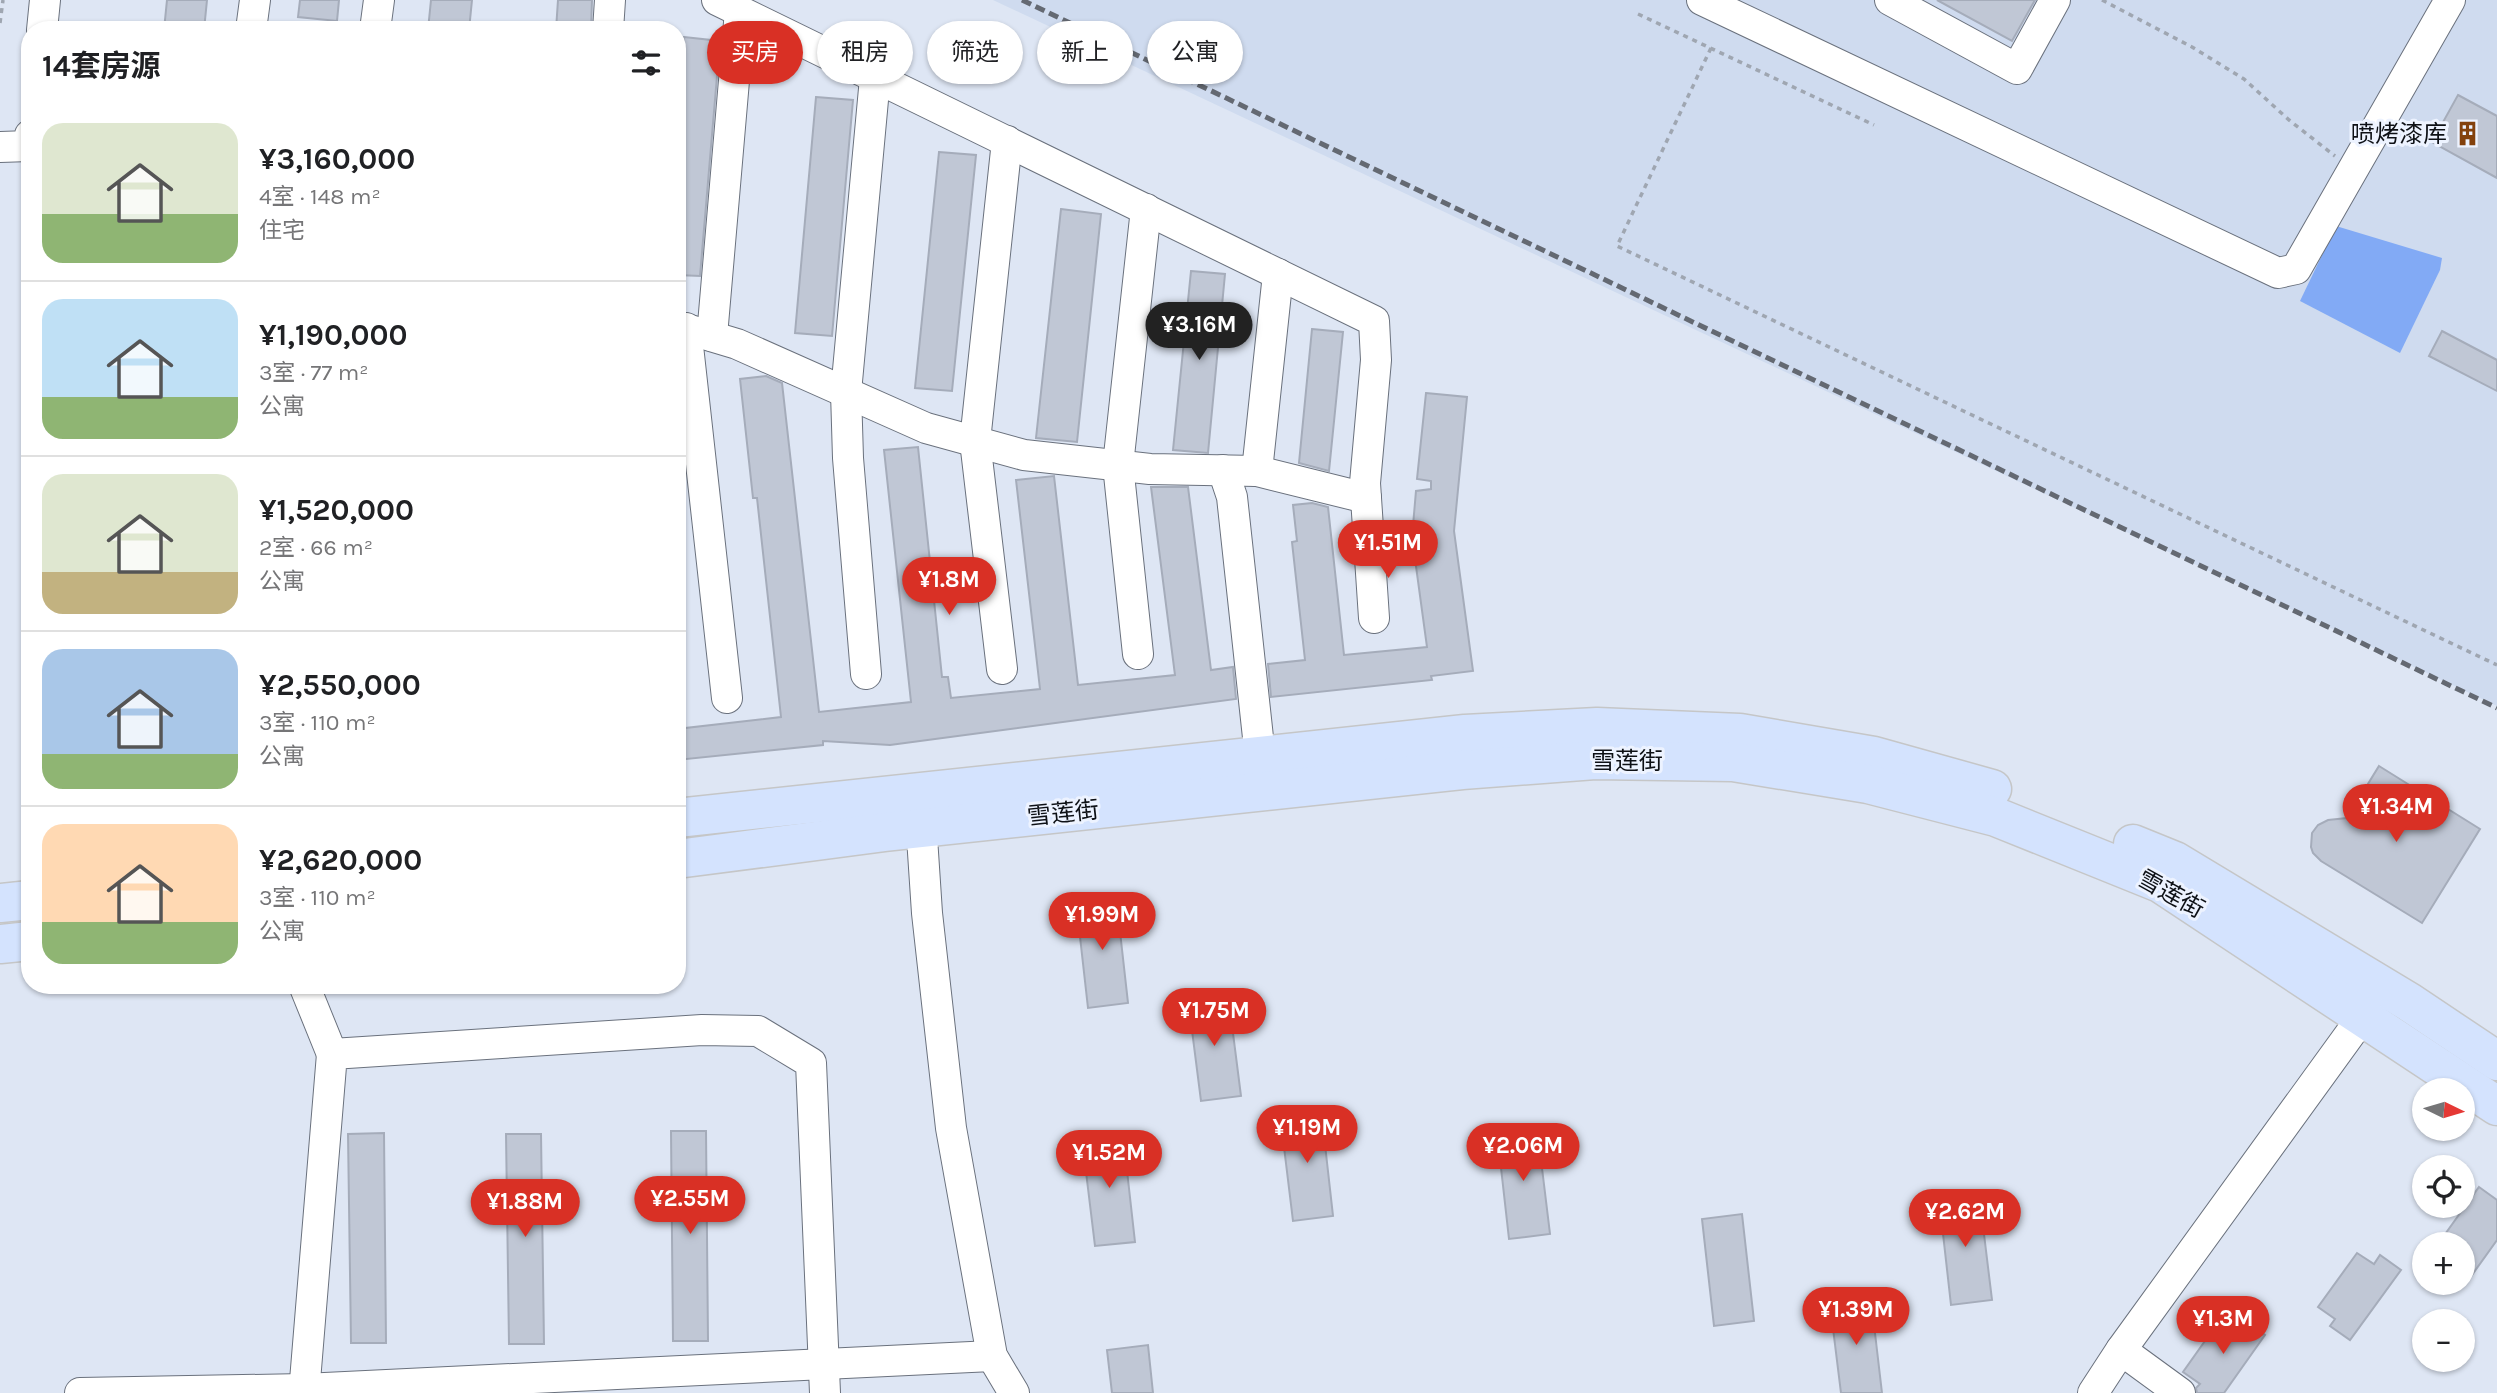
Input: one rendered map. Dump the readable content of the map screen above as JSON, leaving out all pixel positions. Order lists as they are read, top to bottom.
{
  "streets": {
    "main road": ["雪莲街"]
  },
  "places": {
    "building": ["喷烤漆库"]
  },
  "north": "right",
  "page": {
    "chip": [
      "买房",
      "租房",
      "筛选",
      "新上",
      "公寓"
    ],
    "heading": "14套房源",
    "list": [
      {
        "name": "¥3,160,000",
        "note": "4室 · 148 m² · 住宅"
      },
      {
        "name": "¥1,190,000",
        "note": "3室 · 77 m² · 公寓"
      },
      {
        "name": "¥1,520,000",
        "note": "2室 · 66 m² · 公寓"
      },
      {
        "name": "¥2,550,000",
        "note": "3室 · 110 m² · 公寓"
      },
      {
        "name": "¥2,620,000",
        "note": "3室 · 110 m² · 公寓"
      }
    ],
    "price": [
      "¥3.16M",
      "¥1.51M",
      "¥1.8M",
      "¥1.34M",
      "¥1.99M",
      "¥1.75M",
      "¥1.19M",
      "¥2.06M",
      "¥1.52M",
      "¥2.55M",
      "¥1.88M",
      "¥2.62M",
      "¥1.39M",
      "¥1.3M"
    ],
    "map_buttons": ["+", "−"]
  }
}
